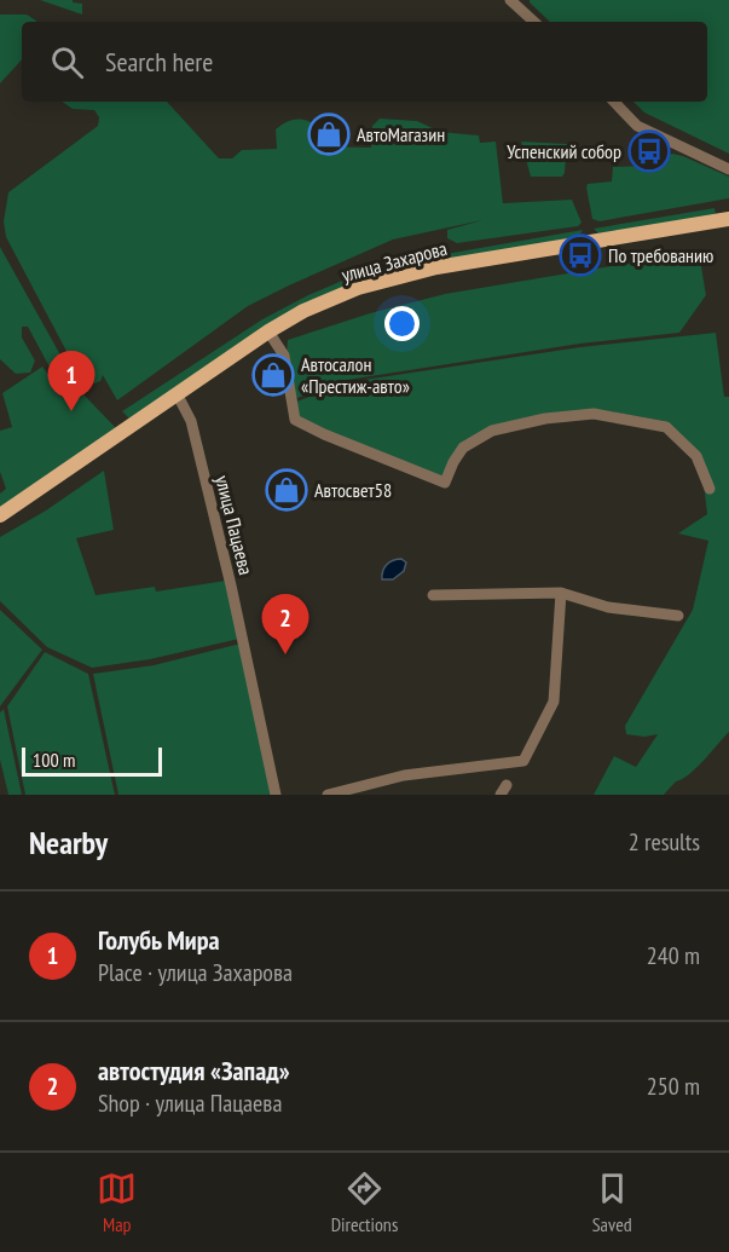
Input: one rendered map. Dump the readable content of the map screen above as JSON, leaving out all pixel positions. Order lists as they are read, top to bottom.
{
  "streets": {
    "main road": ["улица Захарова"],
    "street": ["улица Пацаева"]
  },
  "crossings": [
    ["улица Захарова", "улица Пацаева"]
  ],
  "places": {
    "shop": ["АвтоМагазин", "Автосалон «Престиж-авто»", "Автосвет58"],
    "bus stop": ["Успенский собор", "По требованию"]
  },
  "scale_bar": "100 m",
  "page": {
    "search": "Search here",
    "pins": ["1", "2"],
    "scale": "100 m",
    "heading": ["Nearby", "2 results"],
    "list": [
      {
        "mark": "1",
        "name": "Голубь Мира",
        "note": "Place · улица Захарова",
        "value": "240 m"
      },
      {
        "mark": "2",
        "name": "автостудия «Запад»",
        "note": "Shop · улица Пацаева",
        "value": "250 m"
      }
    ],
    "nav": ["Map", "Directions", "Saved"]
  }
}
